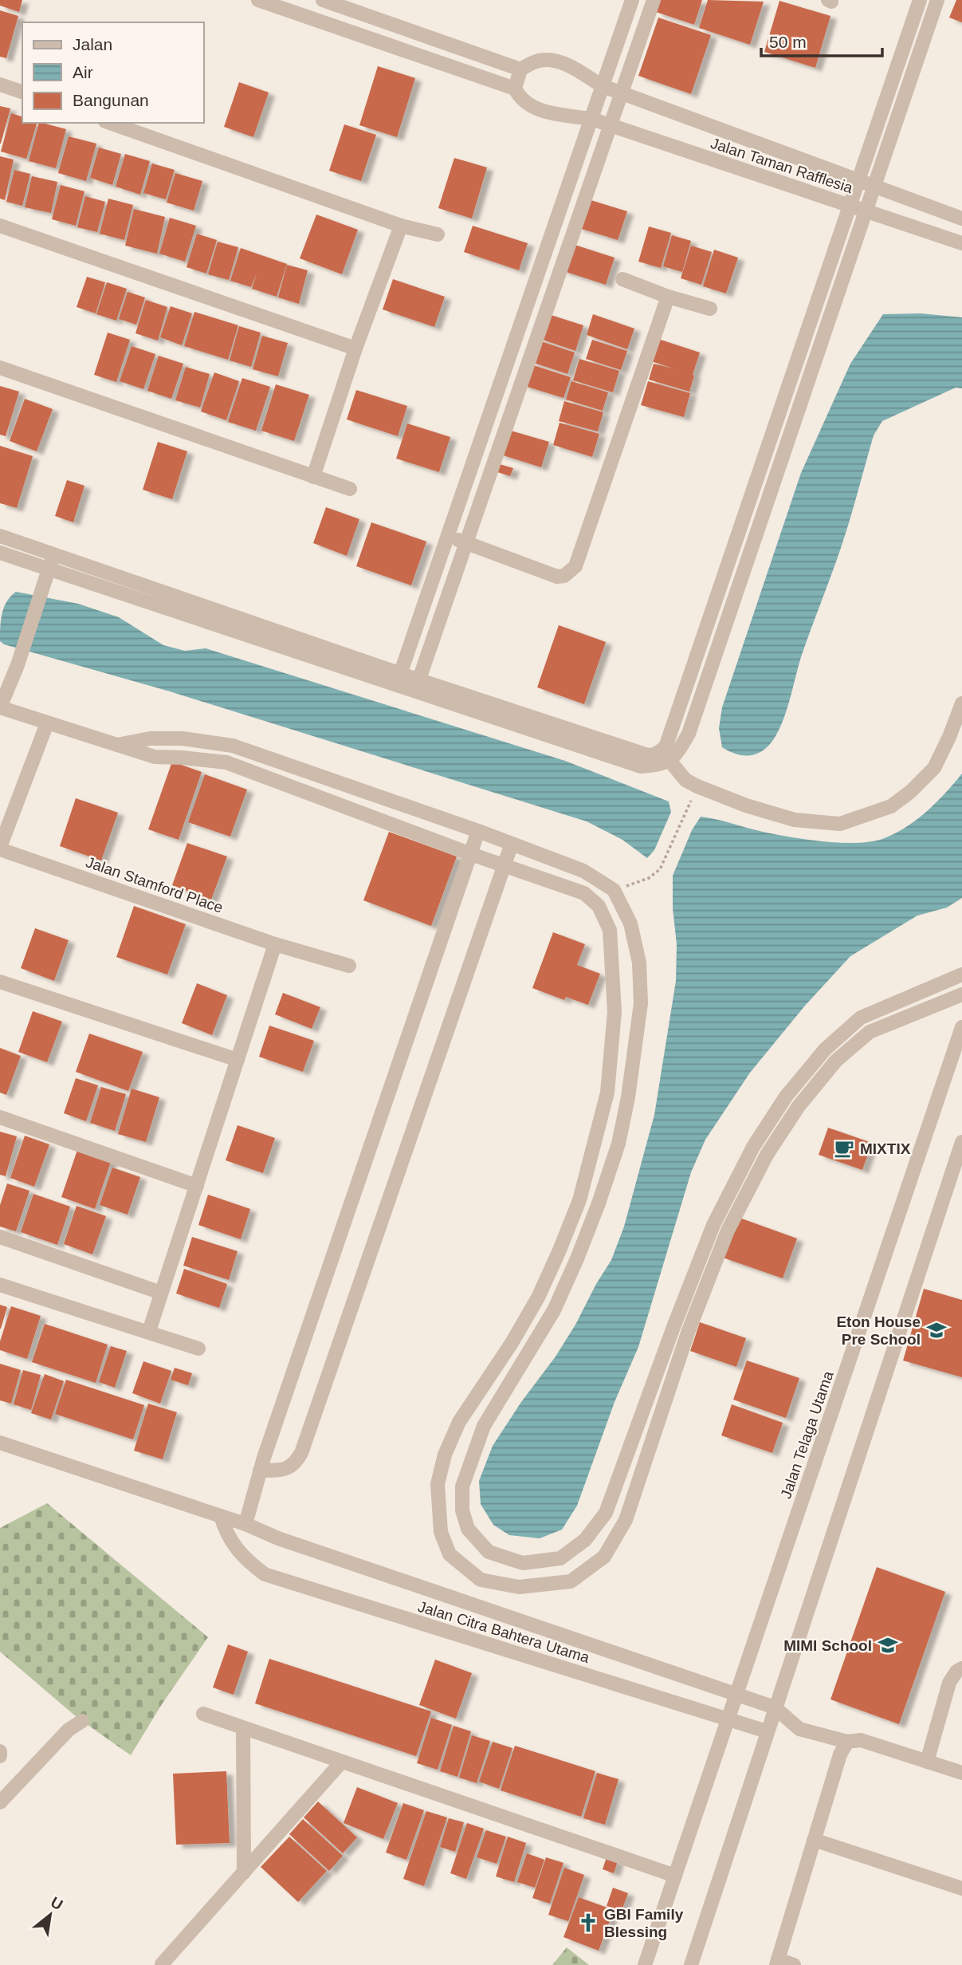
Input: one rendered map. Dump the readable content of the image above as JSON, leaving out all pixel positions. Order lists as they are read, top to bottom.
{
  "streets": {
    "street": [
      "Jalan Taman Rafflesia",
      "Jalan Stamford Place",
      "Jalan Telaga Utama",
      "Jalan Citra Bahtera Utama"
    ]
  },
  "crossings": [
    ["Jalan Telaga Utama", "Jalan Citra Bahtera Utama"]
  ],
  "places": {
    "cafe": ["MIXTIX"],
    "school or university": ["Eton House Pre School", "MIMI School"],
    "church": ["GBI Family Blessing"]
  },
  "legend": ["Jalan", "Air", "Bangunan"],
  "scale_bar": "50 m",
  "north": "top right"
}
